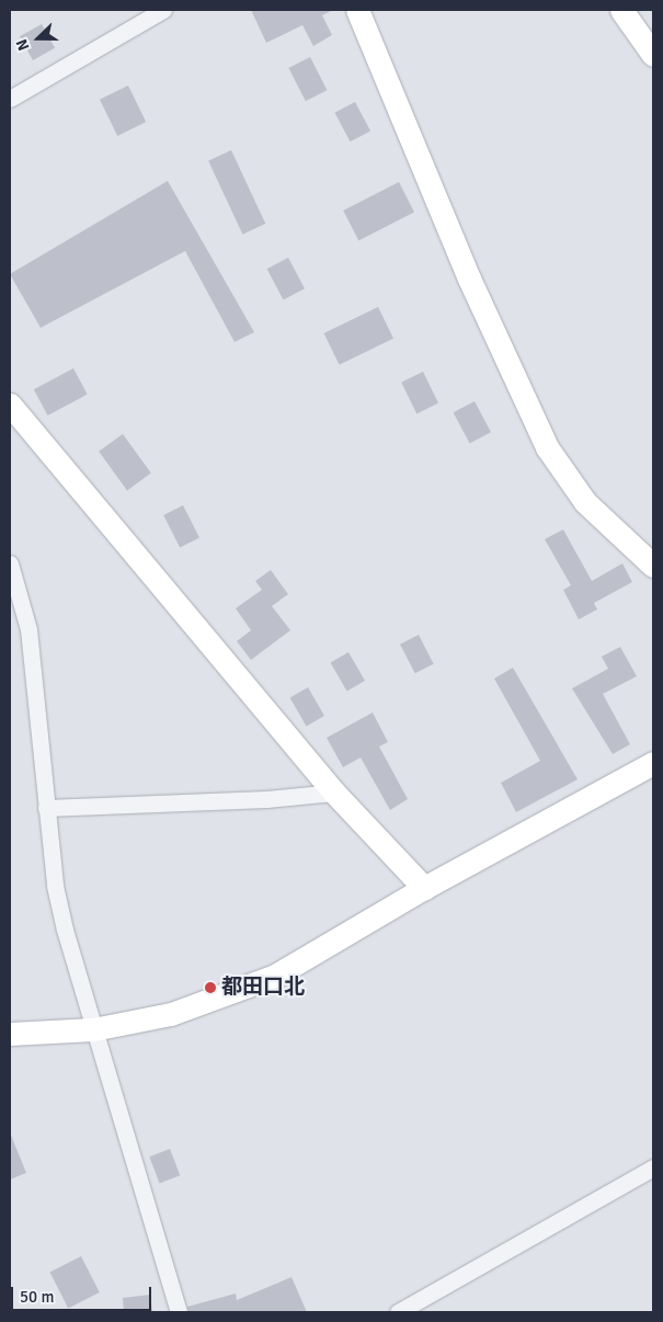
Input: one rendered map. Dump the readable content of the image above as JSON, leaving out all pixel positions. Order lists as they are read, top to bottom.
{
  "places": ["都田口北"],
  "scale_bar": "50 m",
  "north": "left"
}
